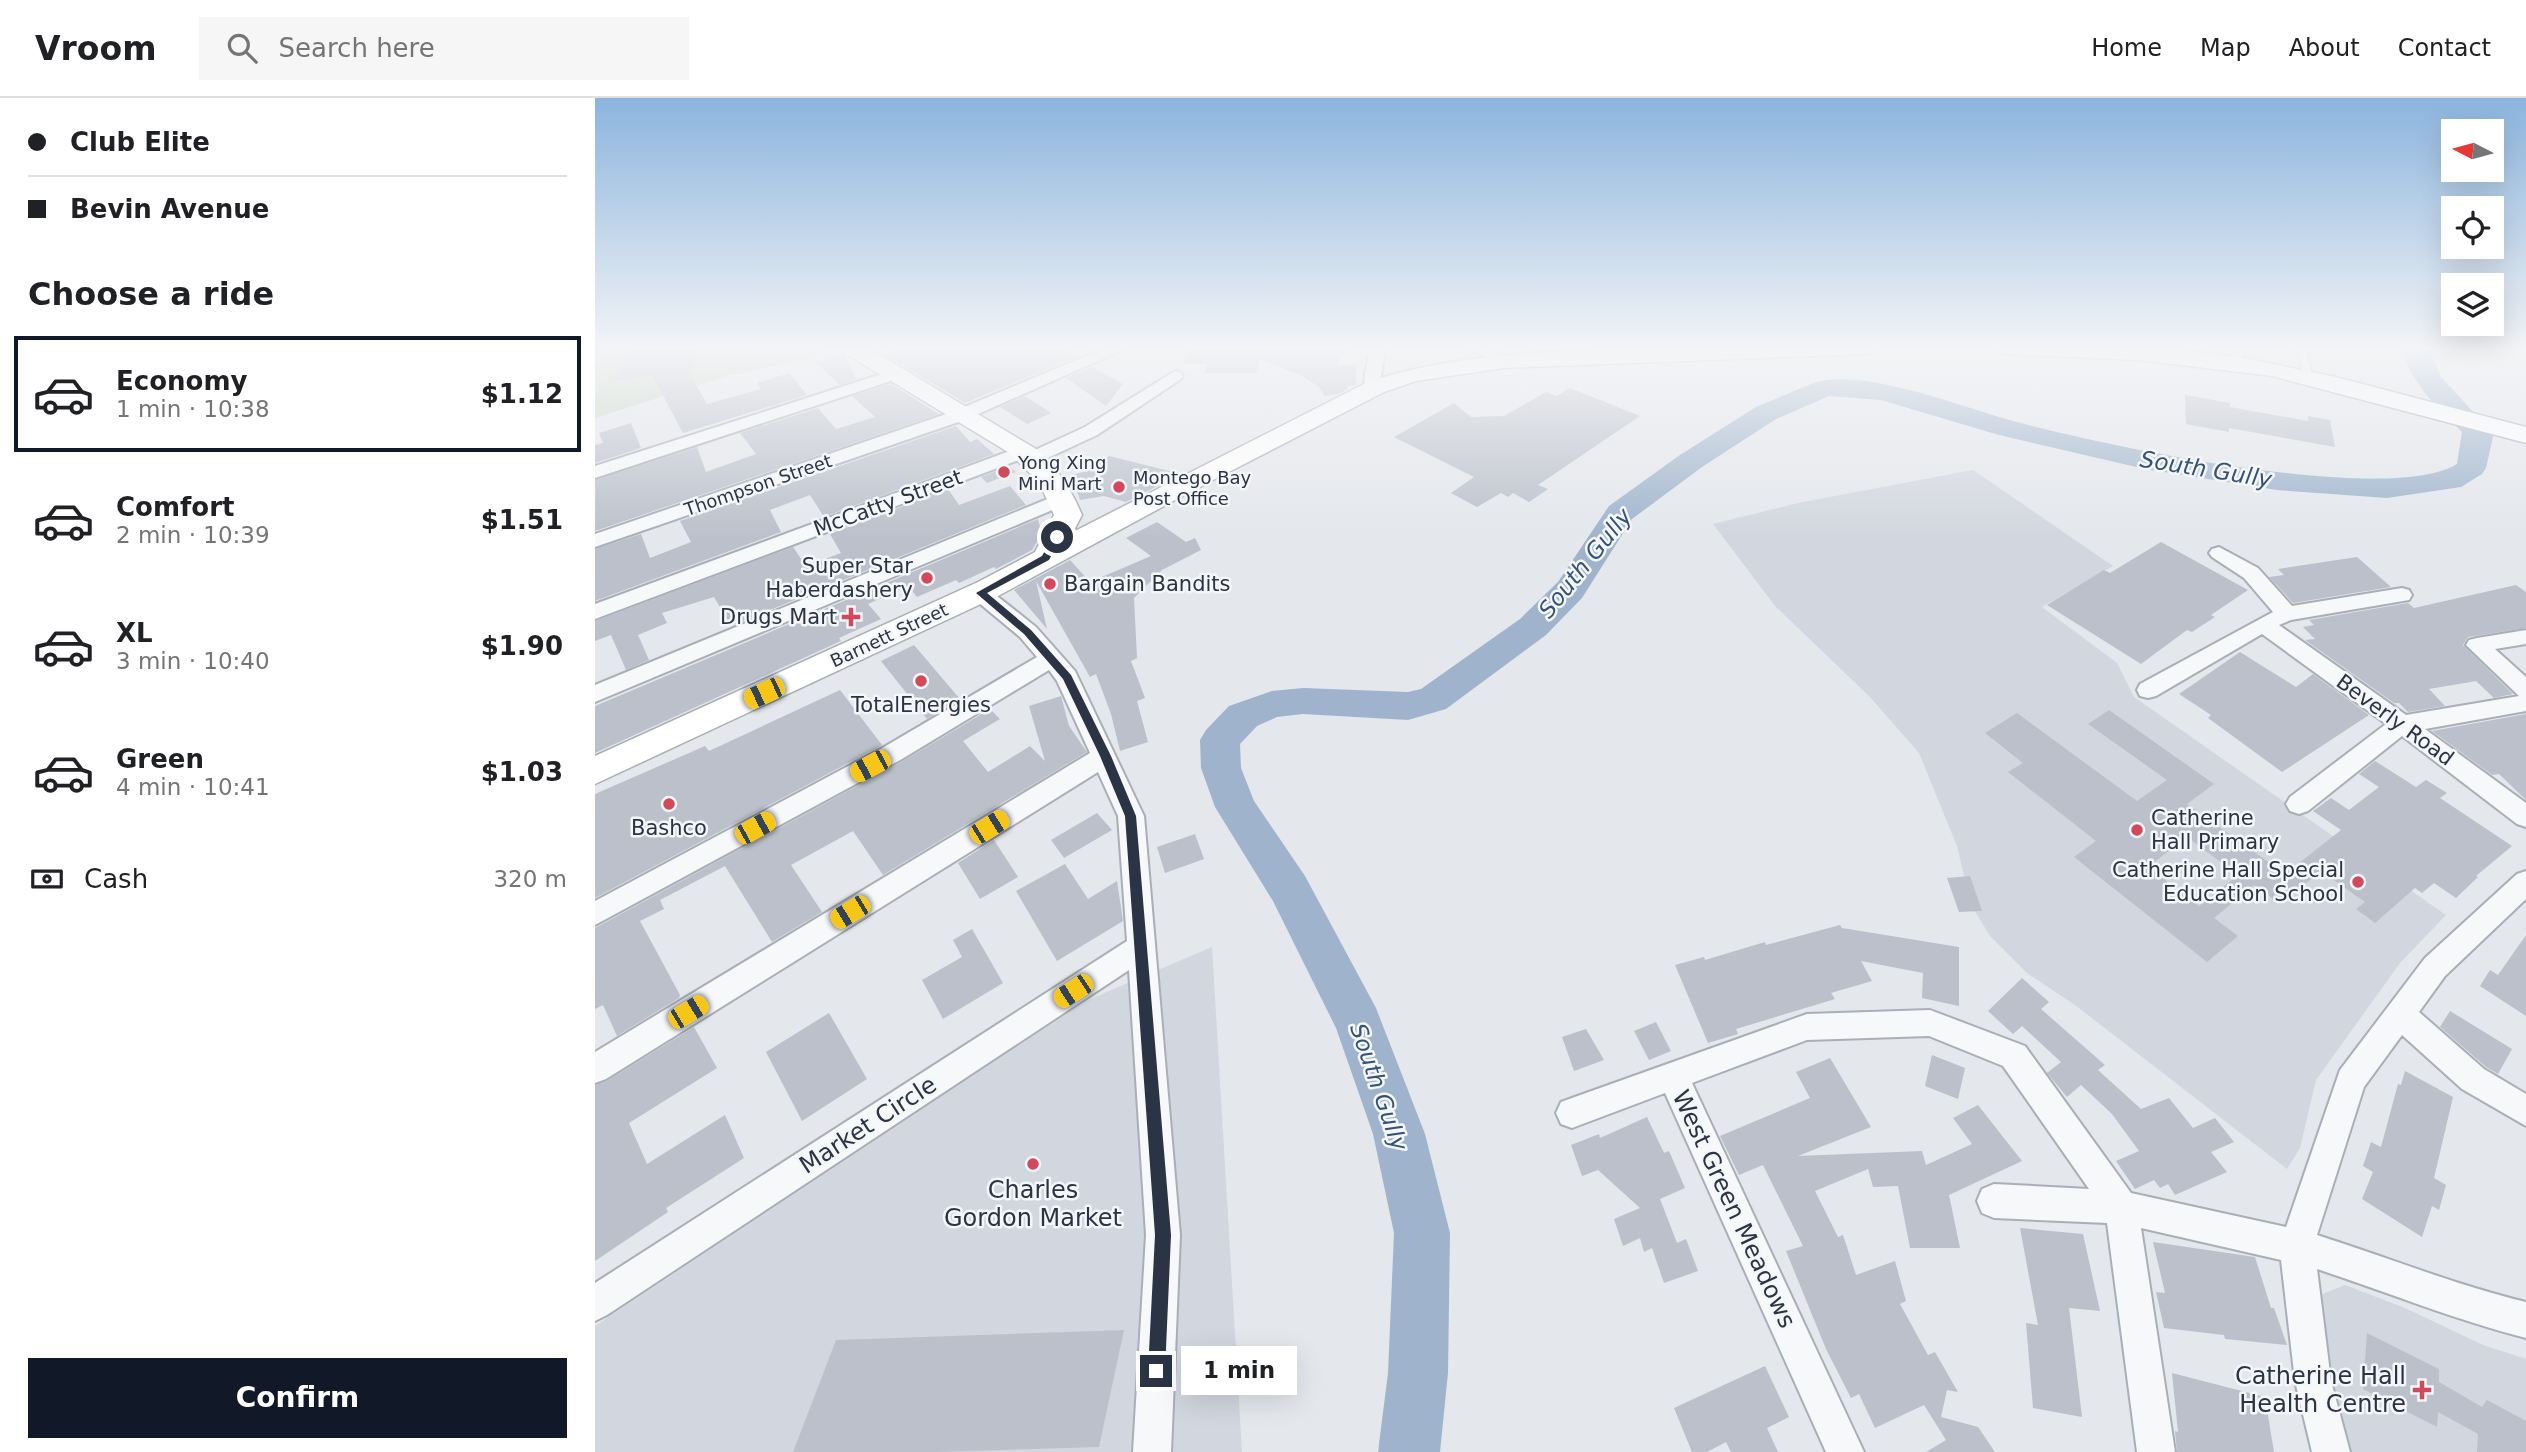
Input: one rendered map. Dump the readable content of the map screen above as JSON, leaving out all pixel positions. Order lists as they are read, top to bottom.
{
  "streets": {
    "main road": ["Barnett Street"],
    "street": [
      "Thompson Street",
      "McCatty Street",
      "Beverly Road",
      "Market Circle",
      "West Green Meadows"
    ]
  },
  "water": ["South Gully"],
  "places": {
    "other": [
      "Yong Xing Mini Mart",
      "Montego Bay Post Office",
      "Super Star Haberdashery",
      "Bargain Bandits",
      "TotalEnergies",
      "Bashco",
      "Catherine Hall Primary",
      "Catherine Hall Special Education School",
      "Charles Gordon Market"
    ],
    "health": ["Drugs Mart", "Catherine Hall Health Centre"]
  },
  "north": "left",
  "page": {
    "header": "Vroom",
    "search": "Search here",
    "nav": [
      "Home",
      "Map",
      "About",
      "Contact"
    ],
    "banner": ["Club Elite", "Bevin Avenue"],
    "heading": "Choose a ride",
    "list": [
      {
        "name": "Economy",
        "note": "1 min · 10:38",
        "value": "$1.12"
      },
      {
        "name": "Comfort",
        "note": "2 min · 10:39",
        "value": "$1.51"
      },
      {
        "name": "XL",
        "note": "3 min · 10:40",
        "value": "$1.90"
      },
      {
        "name": "Green",
        "note": "4 min · 10:41",
        "value": "$1.03"
      }
    ],
    "pay": ["Cash", "320 m"],
    "buttons": "Confirm",
    "bubble": "1 min"
  }
}
